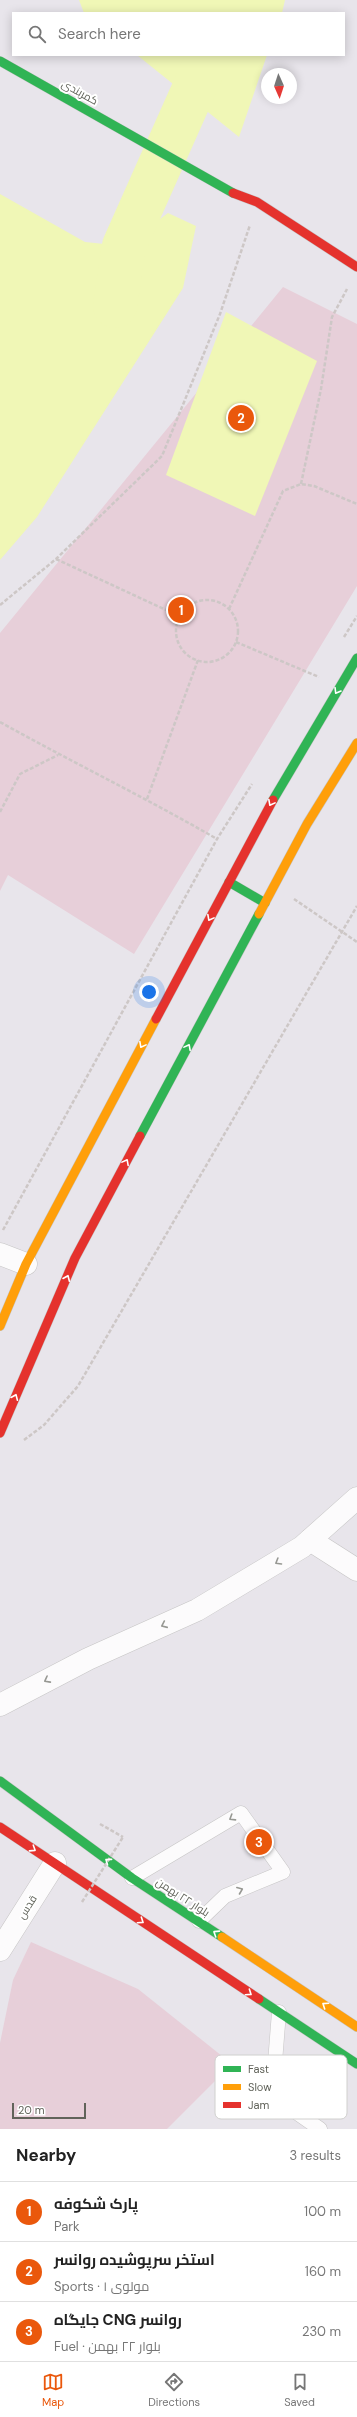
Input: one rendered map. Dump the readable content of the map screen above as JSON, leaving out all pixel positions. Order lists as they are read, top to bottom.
{
  "streets": {
    "main road": ["کمربندی", "بلوار ۲۲ بهمن"],
    "street": ["قدس"]
  },
  "legend": ["Fast", "Slow", "Jam"],
  "scale_bar": "20 m",
  "north": "bottom",
  "page": {
    "search": "Search here",
    "pins": ["2", "1", "3"],
    "scale": "20 m",
    "heading": ["Nearby", "3 results"],
    "list": [
      {
        "mark": "1",
        "name": "پارک شکوفه",
        "note": "Park",
        "value": "100 m"
      },
      {
        "mark": "2",
        "name": "استخر سرپوشیده روانسر",
        "note": "Sports · مولوی ۱",
        "value": "160 m"
      },
      {
        "mark": "3",
        "name": "جایگاه CNG روانسر",
        "note": "Fuel · بلوار ۲۲ بهمن",
        "value": "230 m"
      }
    ],
    "nav": ["Map", "Directions", "Saved"]
  }
}
